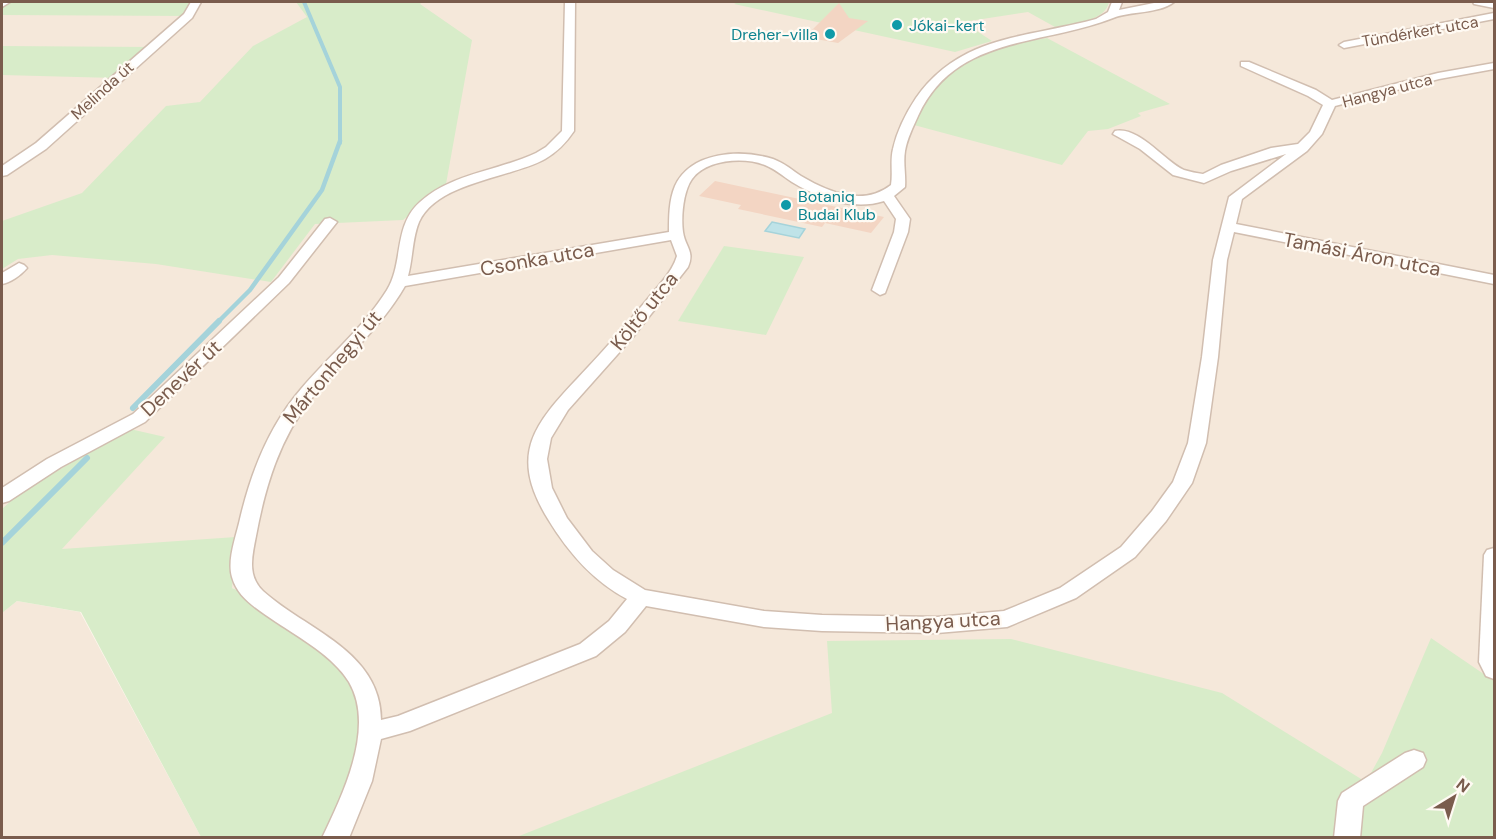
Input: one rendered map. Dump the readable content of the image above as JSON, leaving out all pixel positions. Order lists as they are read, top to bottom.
{
  "streets": {
    "street": [
      "Tündérkert utca",
      "Melinda út",
      "Hangya utca",
      "Tamási Áron utca",
      "Csonka utca",
      "Költő utca",
      "Mártonhegyi út",
      "Denevér út"
    ]
  },
  "crossings": [
    ["Hangya utca", "Tamási Áron utca"],
    ["Hangya utca", "Költő utca"],
    ["Csonka utca", "Költő utca"],
    ["Csonka utca", "Mártonhegyi út"]
  ],
  "places": ["Jókai-kert", "Dreher-villa", "Botaniq Budai Klub"],
  "north": "top right"
}
